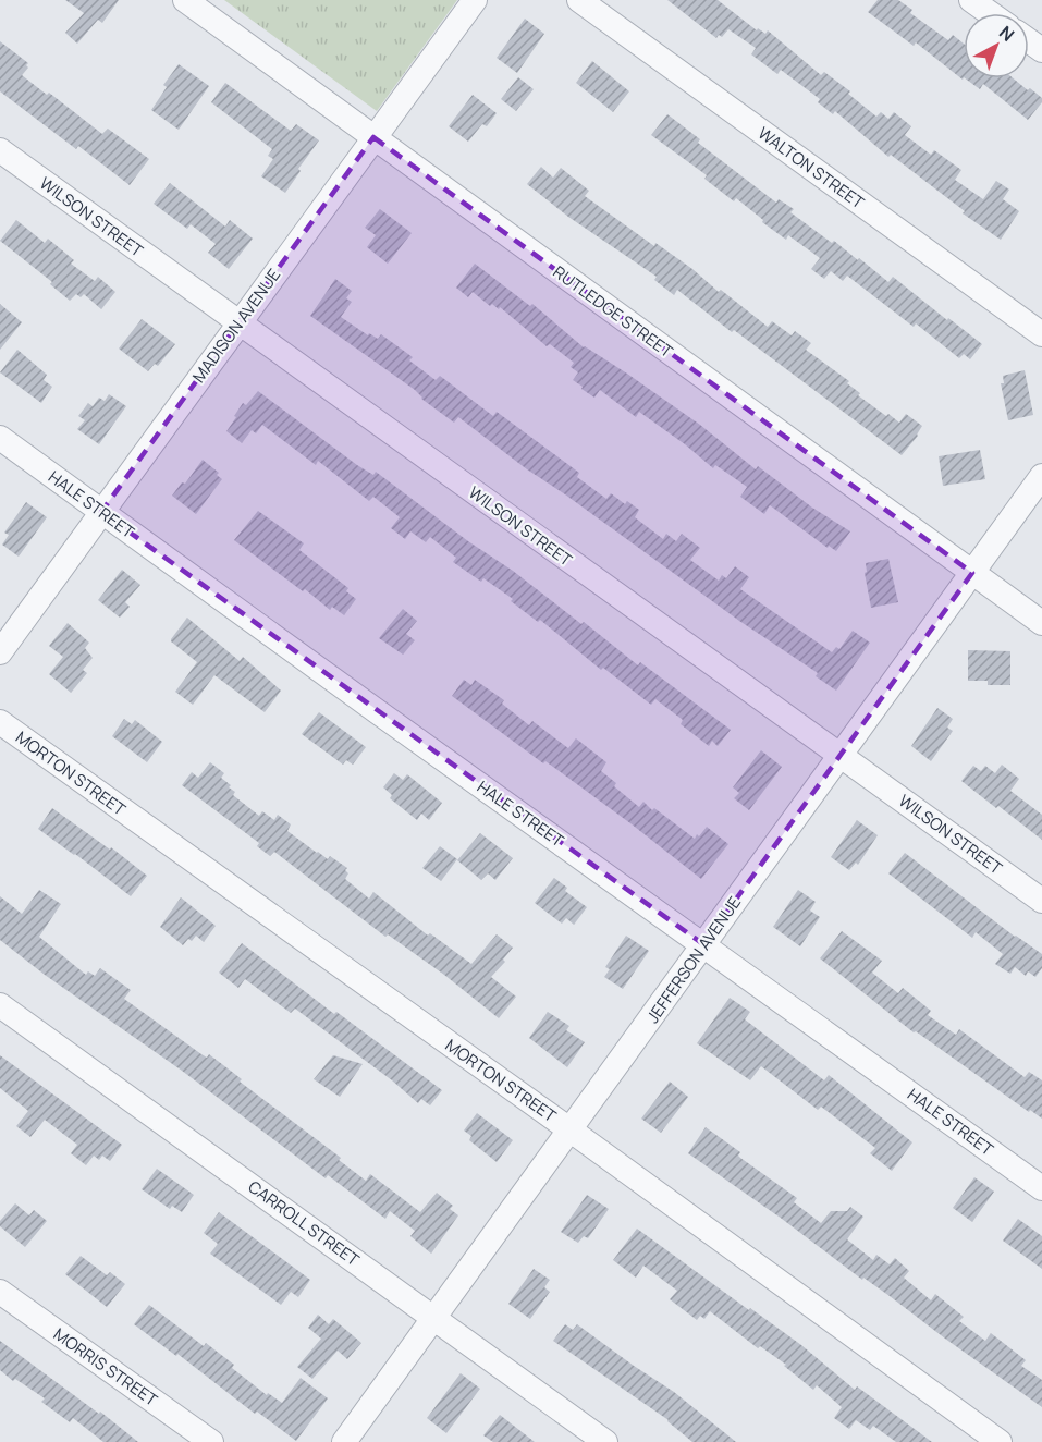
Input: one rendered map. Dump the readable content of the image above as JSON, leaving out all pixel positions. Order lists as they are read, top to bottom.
{
  "streets": {
    "street": [
      "WALTON STREET",
      "WILSON STREET",
      "RUTLEDGE STREET",
      "MADISON AVENUE",
      "HALE STREET",
      "MORTON STREET",
      "JEFFERSON AVENUE",
      "CARROLL STREET",
      "MORRIS STREET"
    ]
  },
  "crossings": [
    ["WILSON STREET", "MADISON AVENUE"],
    ["WILSON STREET", "JEFFERSON AVENUE"],
    ["RUTLEDGE STREET", "MADISON AVENUE"],
    ["RUTLEDGE STREET", "JEFFERSON AVENUE"],
    ["MADISON AVENUE", "HALE STREET"],
    ["HALE STREET", "JEFFERSON AVENUE"],
    ["MORTON STREET", "JEFFERSON AVENUE"],
    ["JEFFERSON AVENUE", "CARROLL STREET"]
  ],
  "north": "top right"
}
